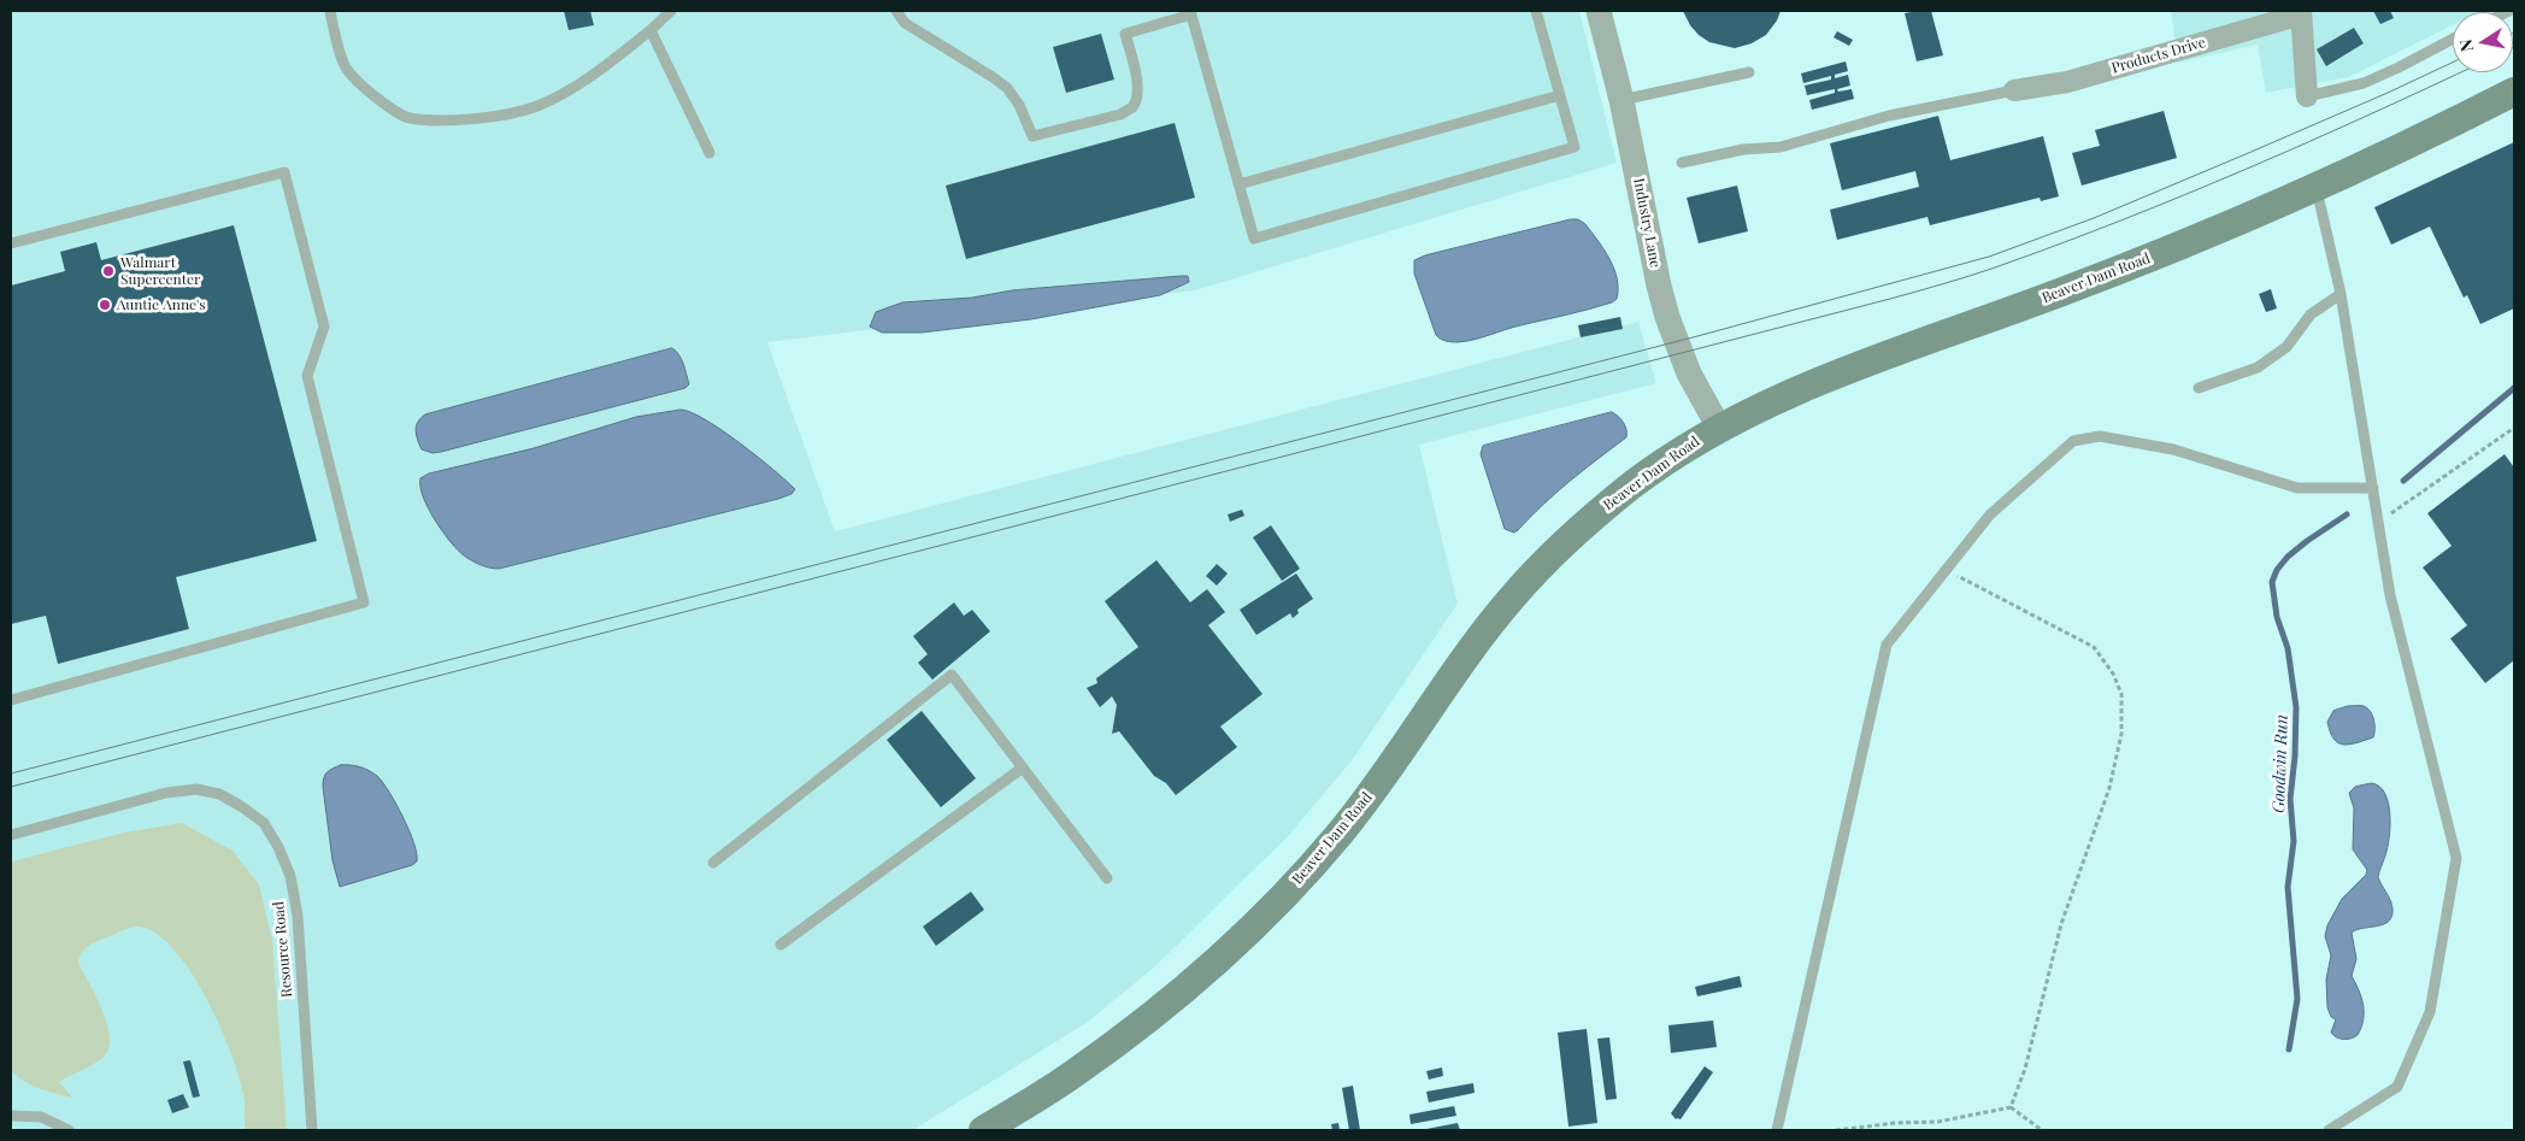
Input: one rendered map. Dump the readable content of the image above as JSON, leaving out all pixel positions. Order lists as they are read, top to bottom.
{
  "streets": {
    "main road": ["Beaver Dam Road"],
    "street": ["Products Drive", "Industry Lane"],
    "lane": ["Resource Road"]
  },
  "crossings": [
    ["Industry Lane", "Beaver Dam Road"]
  ],
  "water": ["Goodwin Run"],
  "places": ["Walmart Supercenter", "Auntie Anne's"],
  "north": "left"
}
